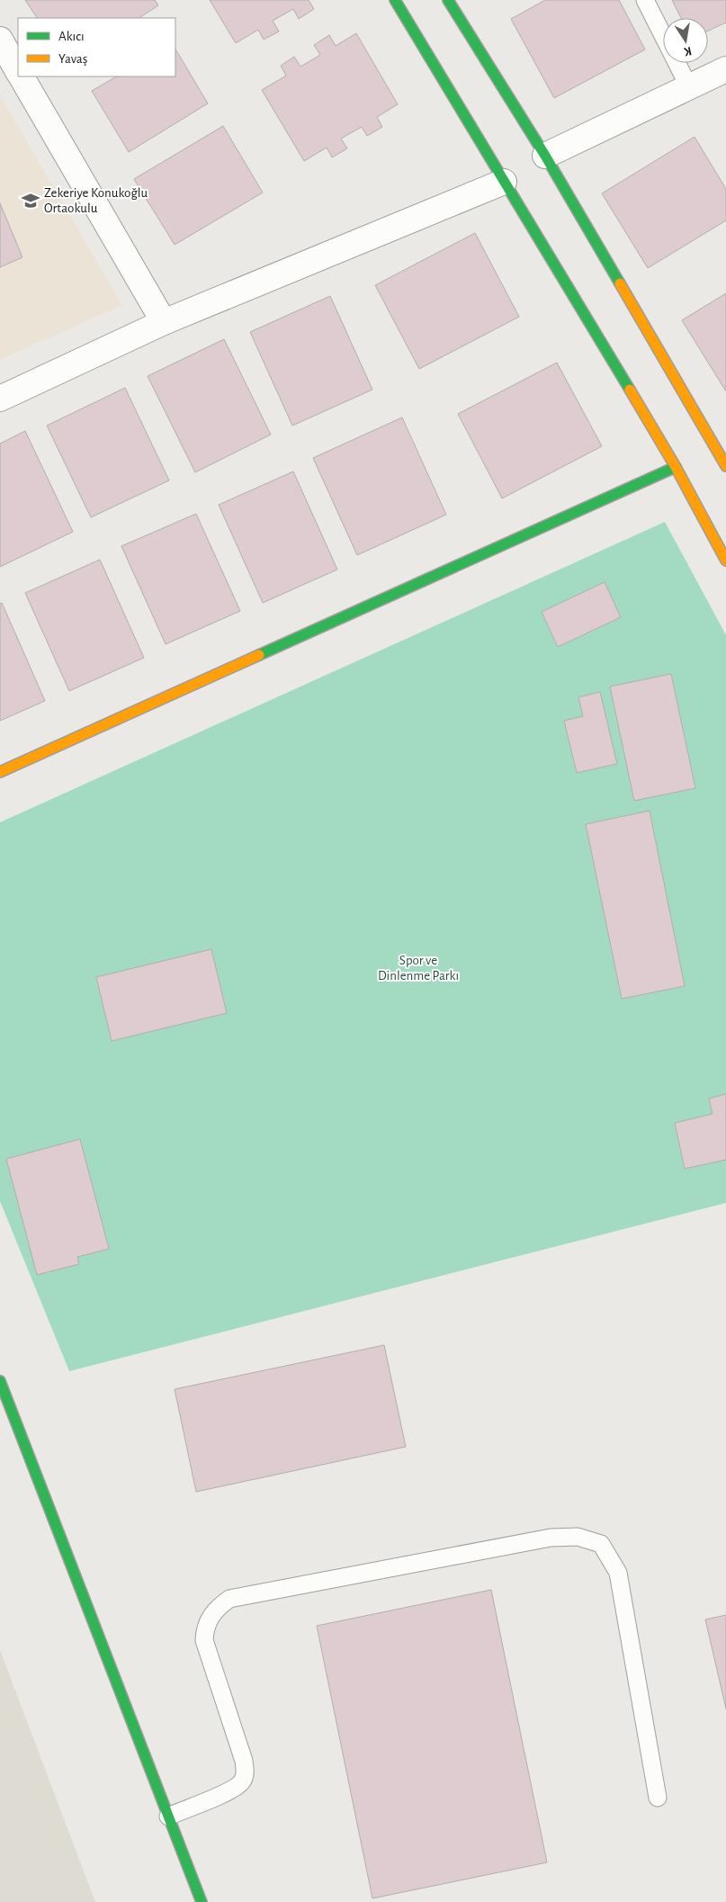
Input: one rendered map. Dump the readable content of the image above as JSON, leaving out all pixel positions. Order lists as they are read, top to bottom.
{
  "parks": ["Spor ve Dinlenme Parkı"],
  "places": {
    "school or university": ["Zekeriye Konukoğlu Ortaokulu"]
  },
  "legend": ["Akıcı", "Yavaş"],
  "north": "bottom"
}
